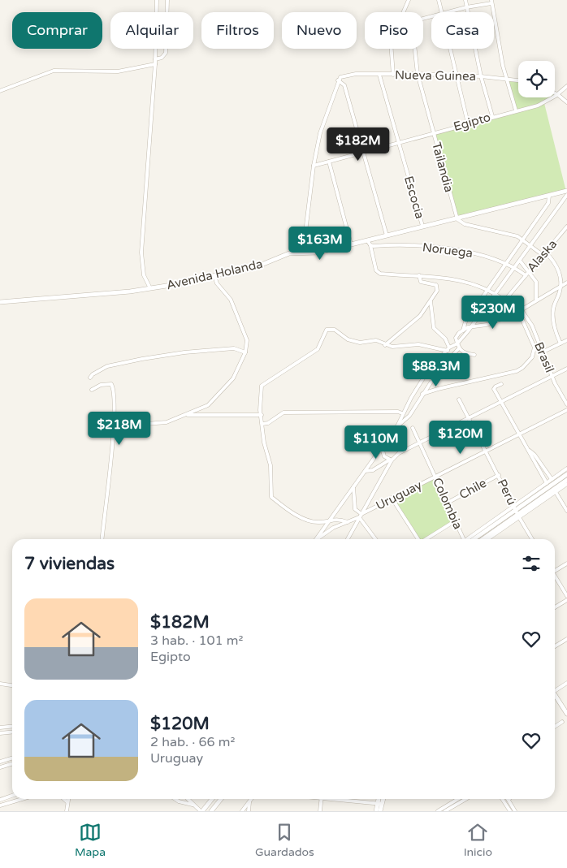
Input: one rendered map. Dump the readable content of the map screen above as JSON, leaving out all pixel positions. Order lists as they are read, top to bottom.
{
  "streets": {
    "street": [
      "Nueva Guinea",
      "Egipto",
      "Tailandia",
      "Escocia",
      "Noruega",
      "Alaska",
      "Avenida Holanda",
      "Brasil",
      "Chile",
      "Perú",
      "Uruguay",
      "Colombia"
    ]
  },
  "crossings": [
    ["Nueva Guinea", "Tailandia"],
    ["Nueva Guinea", "Escocia"],
    ["Egipto", "Tailandia"],
    ["Egipto", "Escocia"],
    ["Tailandia", "Avenida Holanda"],
    ["Escocia", "Avenida Holanda"],
    ["Noruega", "Alaska"],
    ["Chile", "Perú"],
    ["Chile", "Colombia"],
    ["Perú", "Uruguay"],
    ["Uruguay", "Colombia"]
  ],
  "page": {
    "chip": [
      "Comprar",
      "Alquilar",
      "Filtros",
      "Nuevo",
      "Piso",
      "Casa"
    ],
    "price": [
      "$182M",
      "$163M",
      "$230M",
      "$88.3M",
      "$218M",
      "$120M",
      "$110M"
    ],
    "heading": "7 viviendas",
    "list": [
      {
        "name": "$182M",
        "note": "3 hab. · 101 m² · Egipto"
      },
      {
        "name": "$120M",
        "note": "2 hab. · 66 m² · Uruguay"
      }
    ],
    "tabs": ["Mapa", "Guardados", "Inicio"]
  }
}
